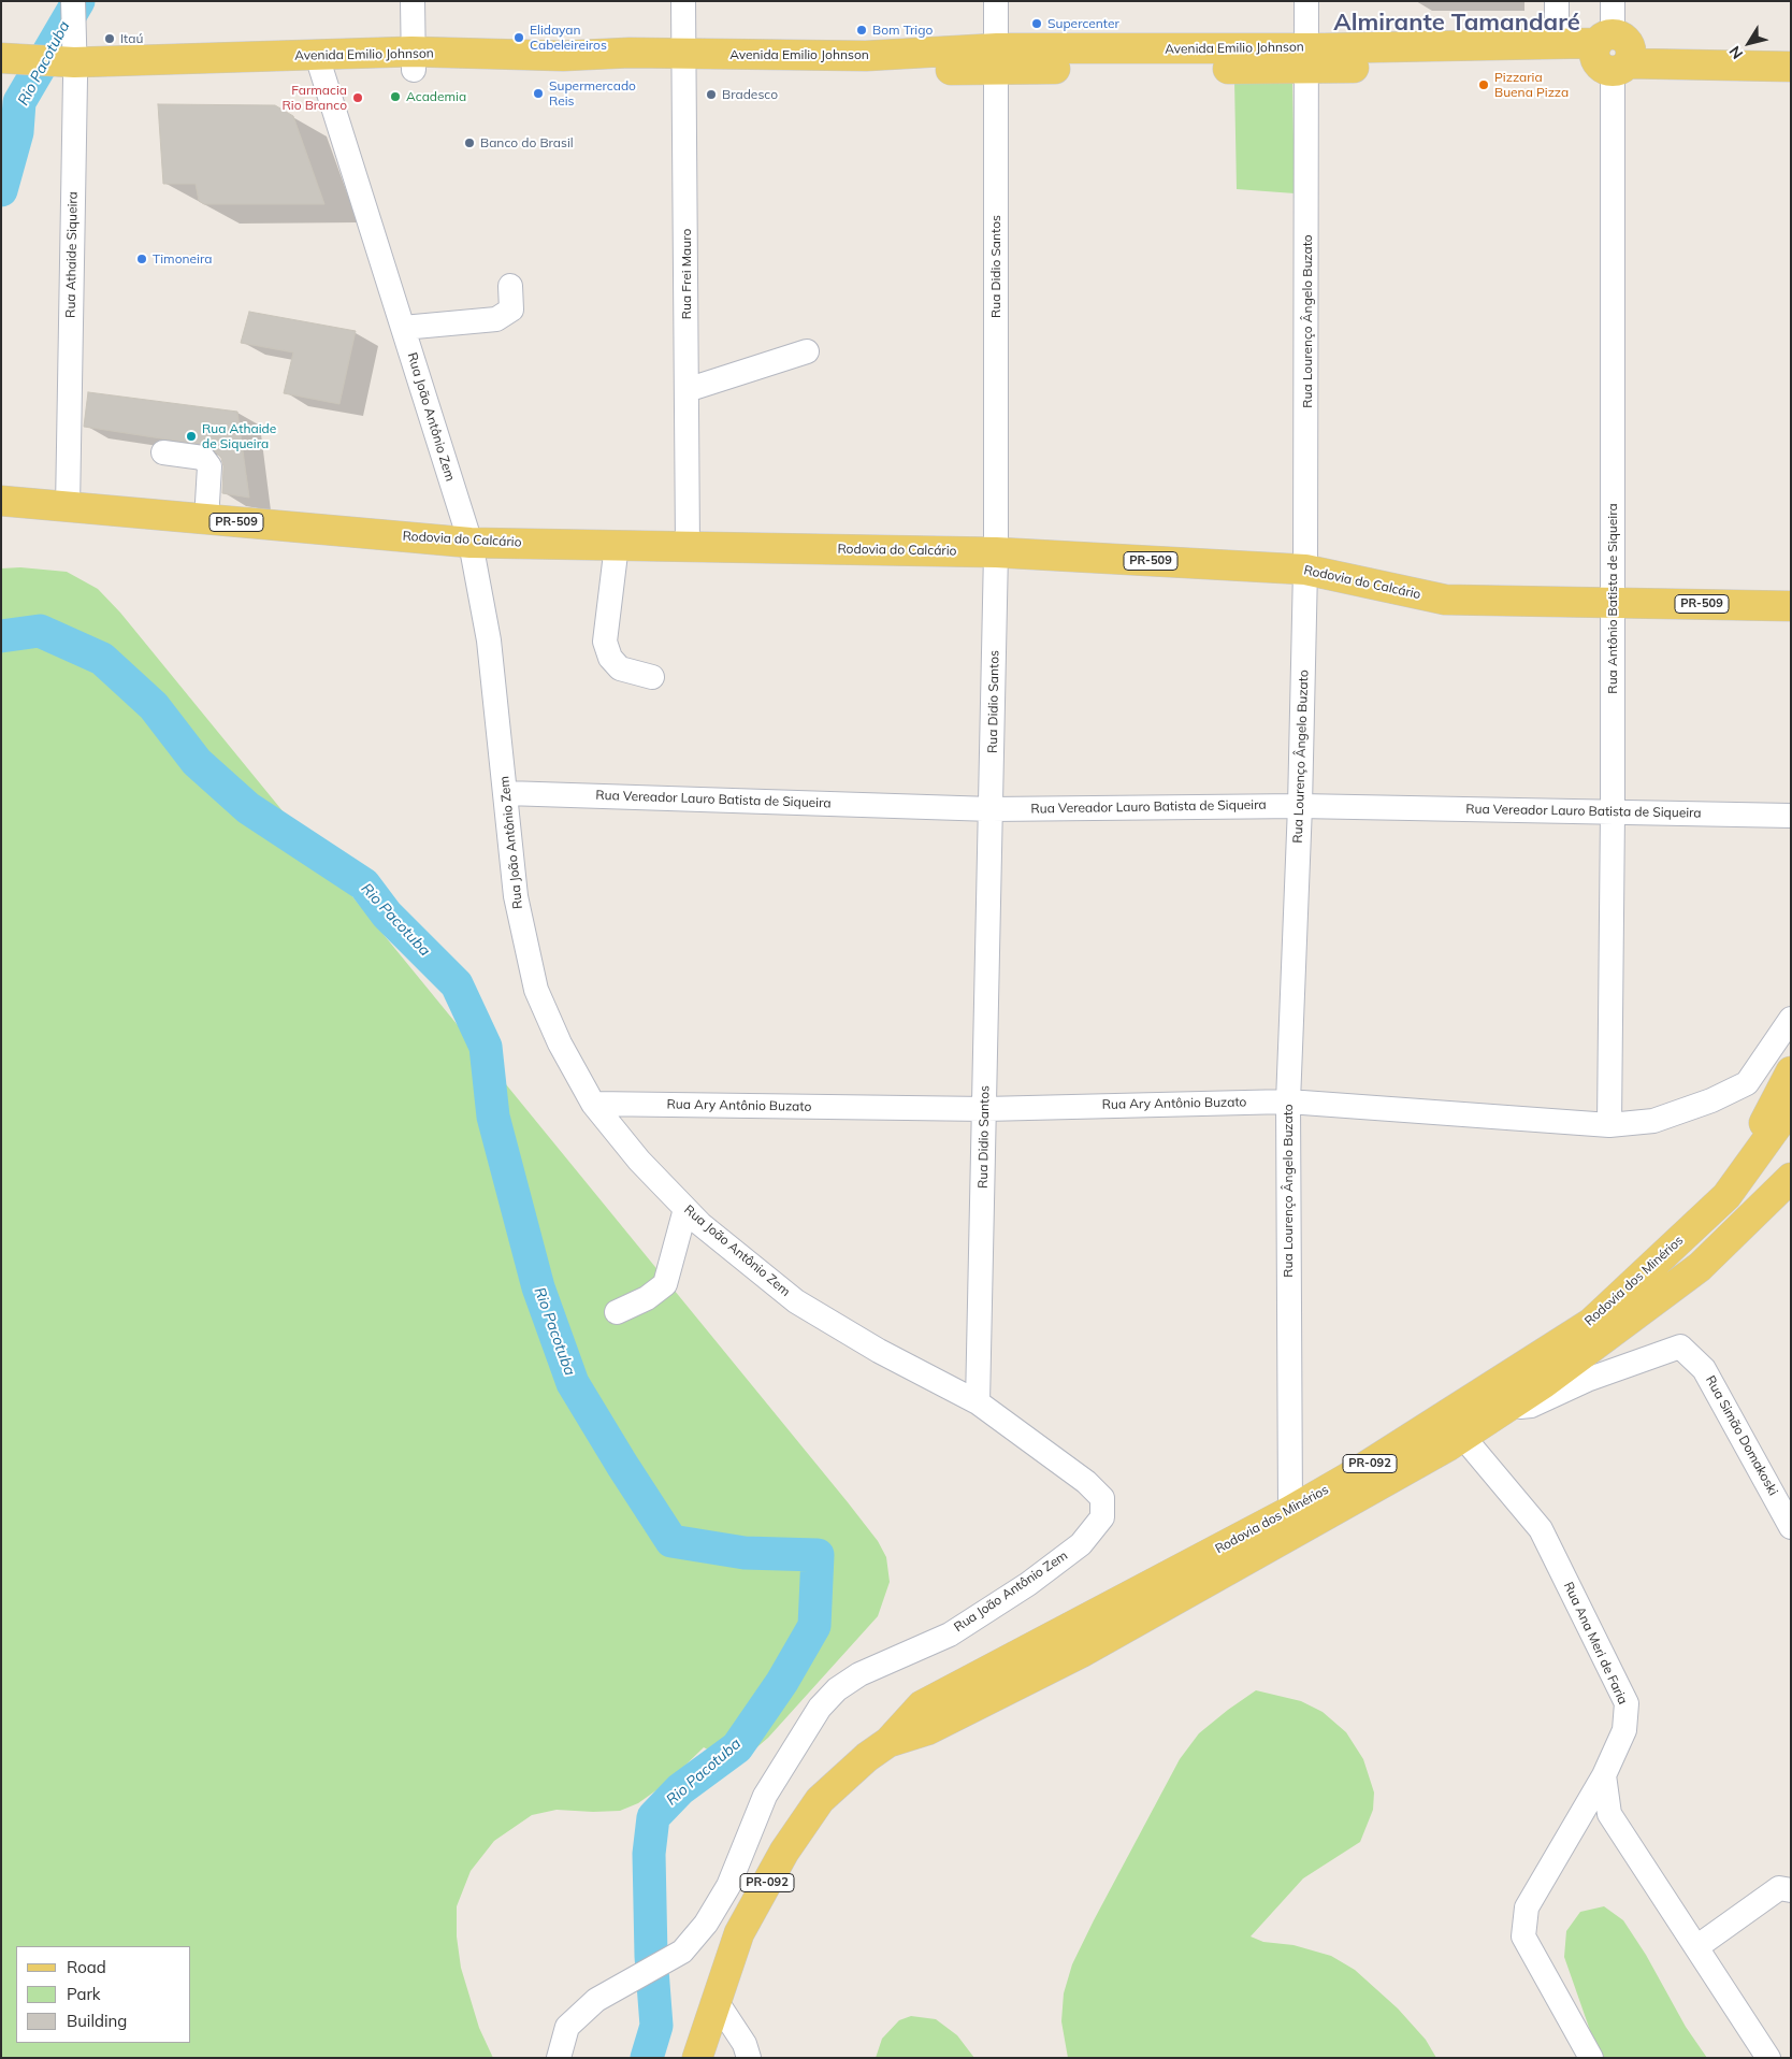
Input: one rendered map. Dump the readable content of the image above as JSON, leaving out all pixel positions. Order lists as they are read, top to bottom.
{
  "streets": {
    "main road": [
      "Avenida Emilio Johnson",
      "PR-509",
      "Rodovia do Calcário",
      "Rodovia dos Minérios",
      "PR-092"
    ],
    "street": [
      "Rua Athaide Siqueira",
      "Rua Didio Santos",
      "Rua Frei Mauro",
      "Rua Lourenço Ângelo Buzato",
      "Rua João Antônio Zem",
      "Rua Antônio Batista de Siqueira",
      "Rua Vereador Lauro Batista de Siqueira",
      "Rua Ary Antônio Buzato",
      "Rua Simão Domakoski",
      "Rua Ana Meri de Faria"
    ]
  },
  "crossings": [
    ["Avenida Emilio Johnson", "Rua Athaide Siqueira"],
    ["Avenida Emilio Johnson", "Rua Didio Santos"],
    ["Avenida Emilio Johnson", "Rua Frei Mauro"],
    ["Avenida Emilio Johnson", "Rua Lourenço Ângelo Buzato"],
    ["Avenida Emilio Johnson", "Rua João Antônio Zem"],
    ["Avenida Emilio Johnson", "Rua Antônio Batista de Siqueira"],
    ["Rua Athaide Siqueira", "Rodovia do Calcário"],
    ["Rua Didio Santos", "Rua João Antônio Zem"],
    ["Rua Didio Santos", "Rodovia do Calcário"],
    ["Rua Didio Santos", "Rua Vereador Lauro Batista de Siqueira"],
    ["Rua Didio Santos", "Rua Ary Antônio Buzato"],
    ["Rua Frei Mauro", "Rodovia do Calcário"],
    ["Rua Lourenço Ângelo Buzato", "Rodovia do Calcário"],
    ["Rua Lourenço Ângelo Buzato", "Rua Vereador Lauro Batista de Siqueira"],
    ["Rua Lourenço Ângelo Buzato", "Rua Ary Antônio Buzato"],
    ["Rua Lourenço Ângelo Buzato", "Rodovia dos Minérios"],
    ["Rua João Antônio Zem", "Rodovia do Calcário"],
    ["Rua João Antônio Zem", "Rua Vereador Lauro Batista de Siqueira"],
    ["Rua João Antônio Zem", "Rua Ary Antônio Buzato"],
    ["Rodovia do Calcário", "Rua Antônio Batista de Siqueira"],
    ["Rua Antônio Batista de Siqueira", "Rua Vereador Lauro Batista de Siqueira"],
    ["Rua Antônio Batista de Siqueira", "Rua Ary Antônio Buzato"],
    ["Rodovia dos Minérios", "Rua Simão Domakoski"],
    ["Rodovia dos Minérios", "Rua Ana Meri de Faria"]
  ],
  "districts": ["Almirante Tamandaré"],
  "water": ["Rio Pacotuba"],
  "places": [
    "Supercenter",
    "Bom Trigo",
    "Elidayan Cabeleireiros",
    "Itaú",
    "Pizzaria Buena Pizza",
    "Supermercado Reis",
    "Bradesco",
    "Academia",
    "Farmacia Rio Branco",
    "Banco do Brasil",
    "Timoneira",
    "Rua Athaide de Siqueira"
  ],
  "legend": ["Road", "Park", "Building"],
  "north": "bottom left"
}
